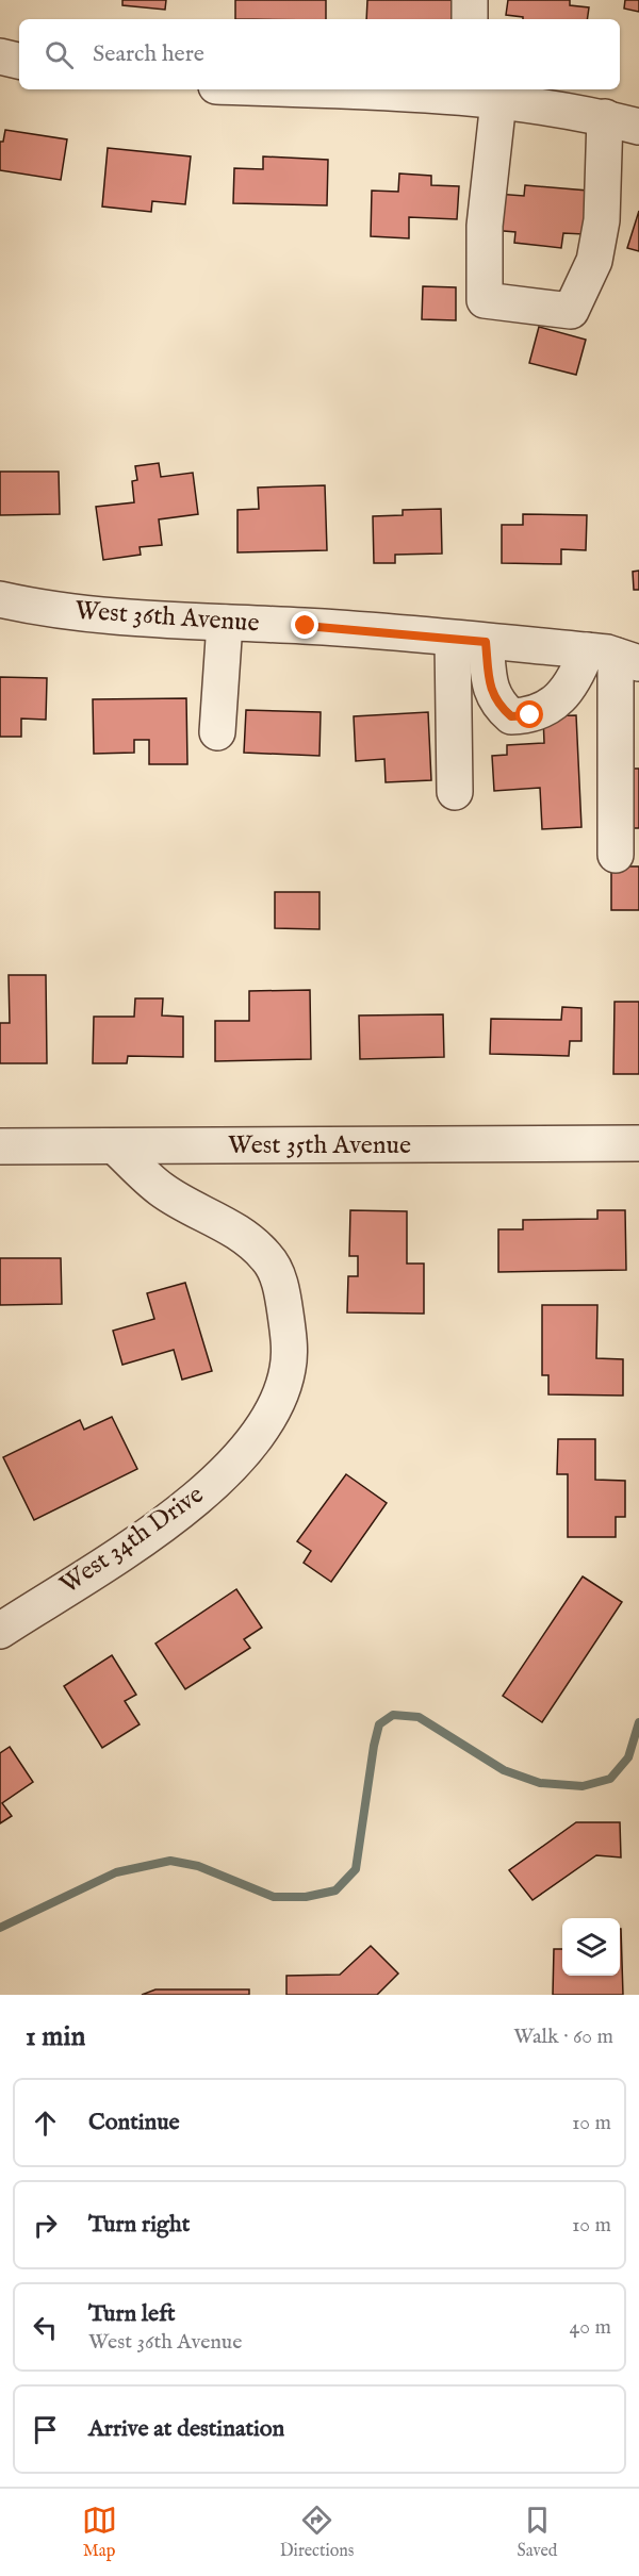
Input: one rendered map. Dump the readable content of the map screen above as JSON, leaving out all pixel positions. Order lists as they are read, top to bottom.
{
  "streets": {
    "street": ["West 36th Avenue", "West 35th Avenue", "West 34th Drive"]
  },
  "crossings": [
    ["West 35th Avenue", "West 34th Drive"]
  ],
  "page": {
    "search": "Search here",
    "heading": ["1 min", "Walk · 60 m"],
    "list": [
      ["Continue", "10 m"],
      ["Turn right", "10 m"],
      ["Turn left", "West 36th Avenue", "40 m"],
      "Arrive at destination"
    ],
    "nav": ["Map", "Directions", "Saved"]
  }
}
